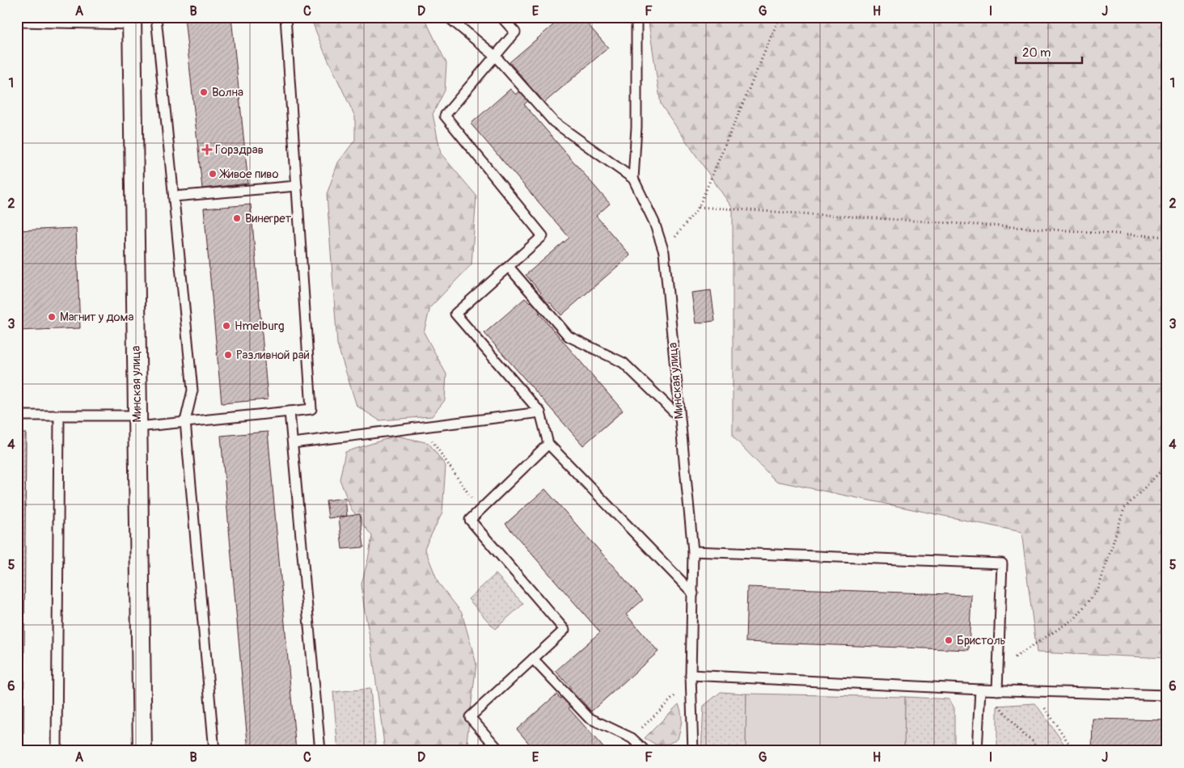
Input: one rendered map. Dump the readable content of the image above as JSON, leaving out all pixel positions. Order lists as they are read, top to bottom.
{
  "streets": {
    "street": ["Минская улица"]
  },
  "places": {
    "other": [
      "Волна",
      "Живое пиво",
      "Винегрет",
      "Магнит у дома",
      "Hmelburg",
      "Разливной рай",
      "Бристоль"
    ],
    "health": ["Горздрав"]
  },
  "scale_bar": "20 m",
  "grid": {
    "columns": [
      "A",
      "B",
      "C",
      "D",
      "E",
      "F",
      "G",
      "H",
      "I",
      "J"
    ],
    "rows": [
      "1",
      "2",
      "3",
      "4",
      "5",
      "6"
    ]
  }
}
